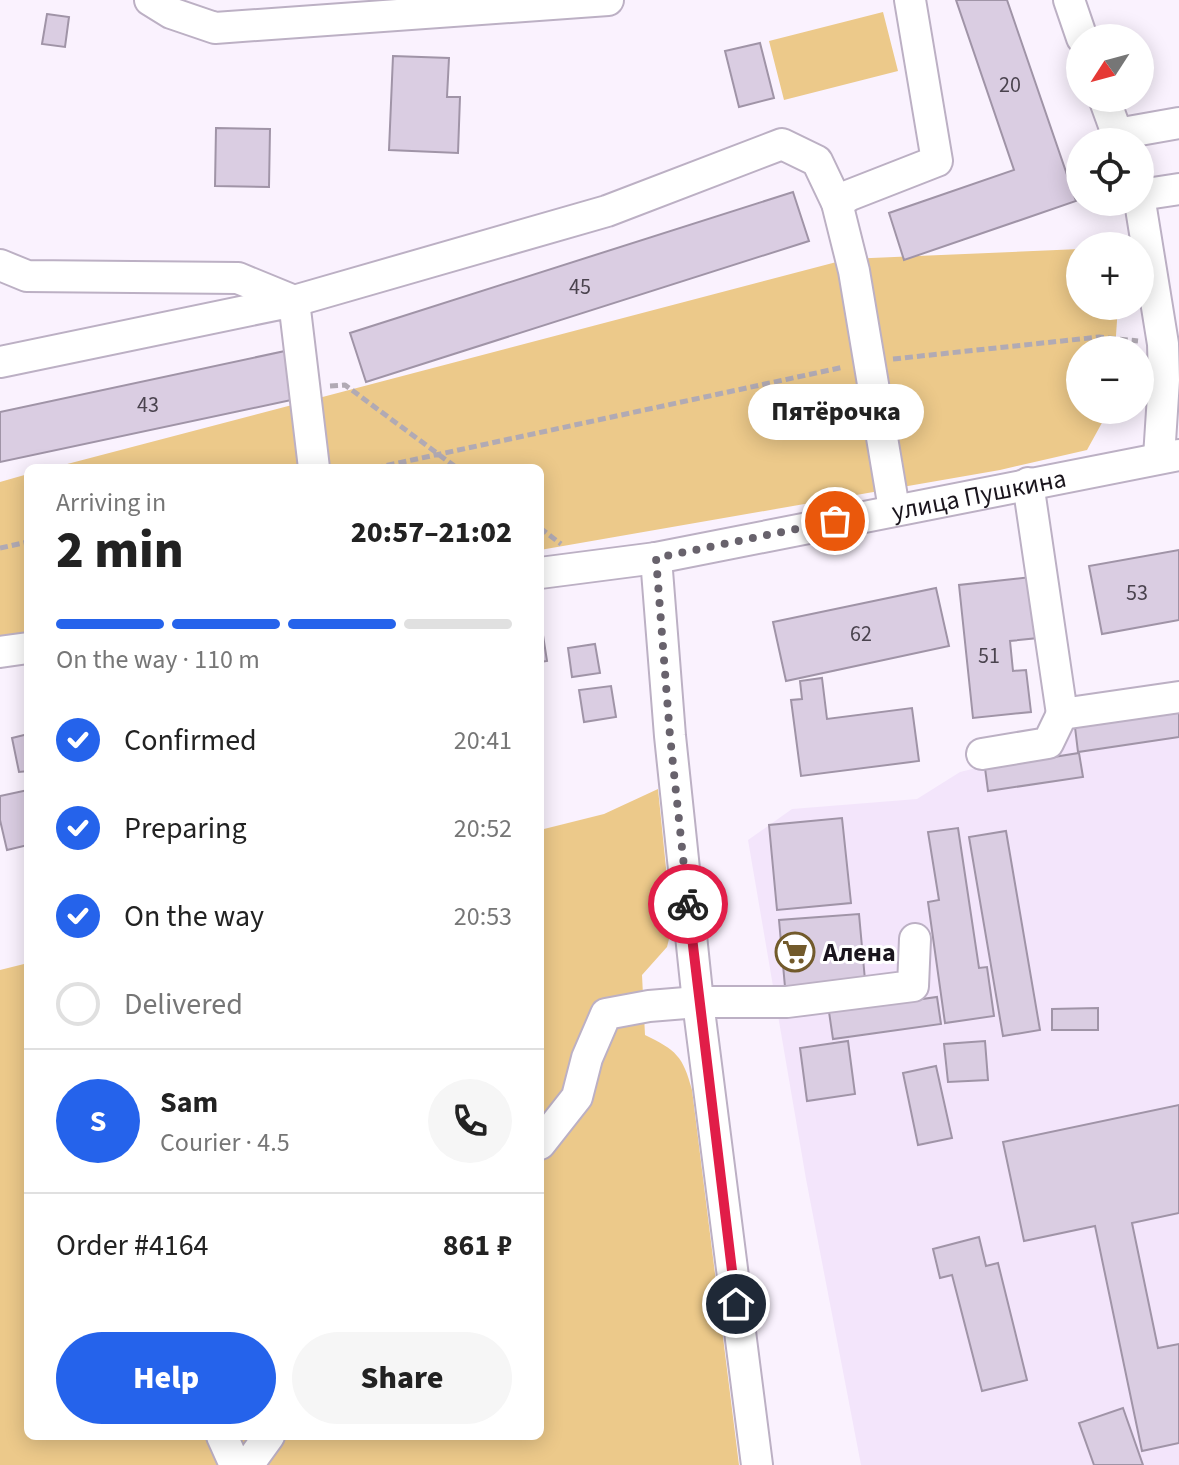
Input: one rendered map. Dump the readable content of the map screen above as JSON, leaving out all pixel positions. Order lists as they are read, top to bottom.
{
  "streets": {
    "street": ["улица Пушкина"]
  },
  "places": {
    "other": ["Пятёрочка"],
    "supermarket": ["Алена"]
  },
  "house_numbers": [
    "20",
    "45",
    "43",
    "53",
    "62",
    "51"
  ],
  "north": "bottom left",
  "page": {
    "map_buttons": ["+", "−"],
    "bubble": "Пятёрочка",
    "heading": ["2 min", "Arriving in", "20:57–21:02"],
    "panel": [
      "Sam",
      "Courier · 4.5",
      "Order #4164",
      "861 ₽"
    ],
    "bar": "On the way · 110 m",
    "list": [
      ["Confirmed", "20:41"],
      ["Preparing", "20:52"],
      ["On the way", "20:53"],
      "Delivered"
    ],
    "round": "S",
    "buttons": ["Help", "Share"]
  }
}
